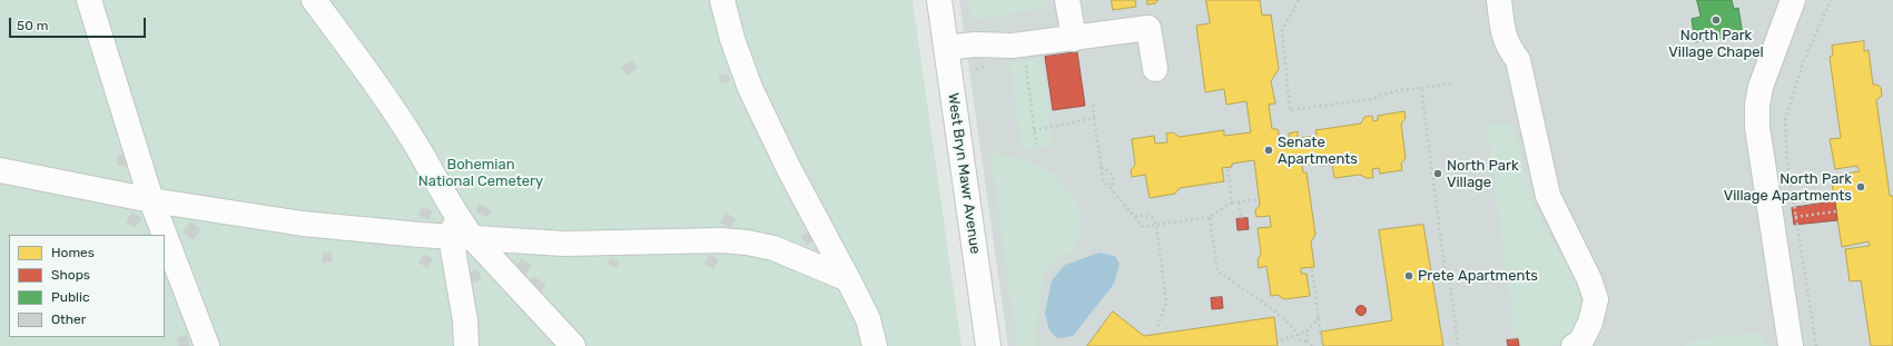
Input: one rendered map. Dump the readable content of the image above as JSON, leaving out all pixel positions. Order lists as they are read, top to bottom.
{
  "streets": {
    "street": ["West Bryn Mawr Avenue"]
  },
  "parks": ["Bohemian National Cemetery"],
  "places": [
    "North Park Village Chapel",
    "Senate Apartments",
    "North Park Village",
    "North Park Village Apartments",
    "Prete Apartments"
  ],
  "legend": [
    "Homes",
    "Shops",
    "Public",
    "Other"
  ],
  "scale_bar": "50 m"
}
